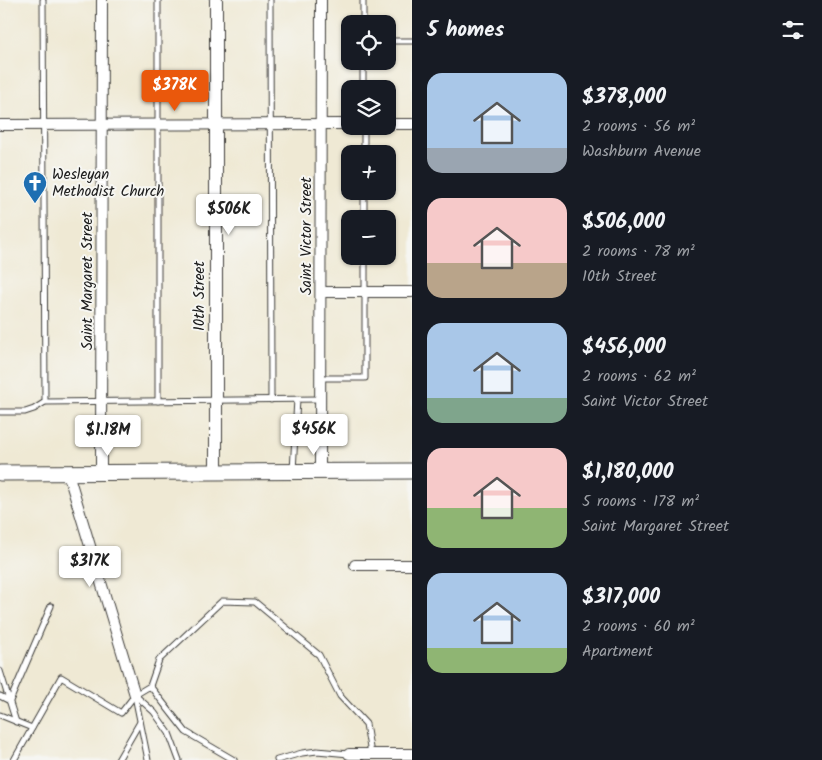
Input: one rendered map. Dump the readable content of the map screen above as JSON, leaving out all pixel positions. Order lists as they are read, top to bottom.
{
  "streets": {
    "street": ["Saint Victor Street", "Saint Margaret Street", "10th Street"]
  },
  "places": {
    "church": ["Wesleyan Methodist Church"]
  },
  "page": {
    "heading": "5 homes",
    "map_buttons": ["+", "−"],
    "list": [
      {
        "name": "$378,000",
        "note": "2 rooms · 56 m² · Washburn Avenue"
      },
      {
        "name": "$506,000",
        "note": "2 rooms · 78 m² · 10th Street"
      },
      {
        "name": "$456,000",
        "note": "2 rooms · 62 m² · Saint Victor Street"
      },
      {
        "name": "$1,180,000",
        "note": "5 rooms · 178 m² · Saint Margaret Street"
      },
      {
        "name": "$317,000",
        "note": "2 rooms · 60 m² · Apartment"
      }
    ],
    "price": [
      "$378K",
      "$506K",
      "$456K",
      "$1.18M",
      "$317K"
    ]
  }
}
